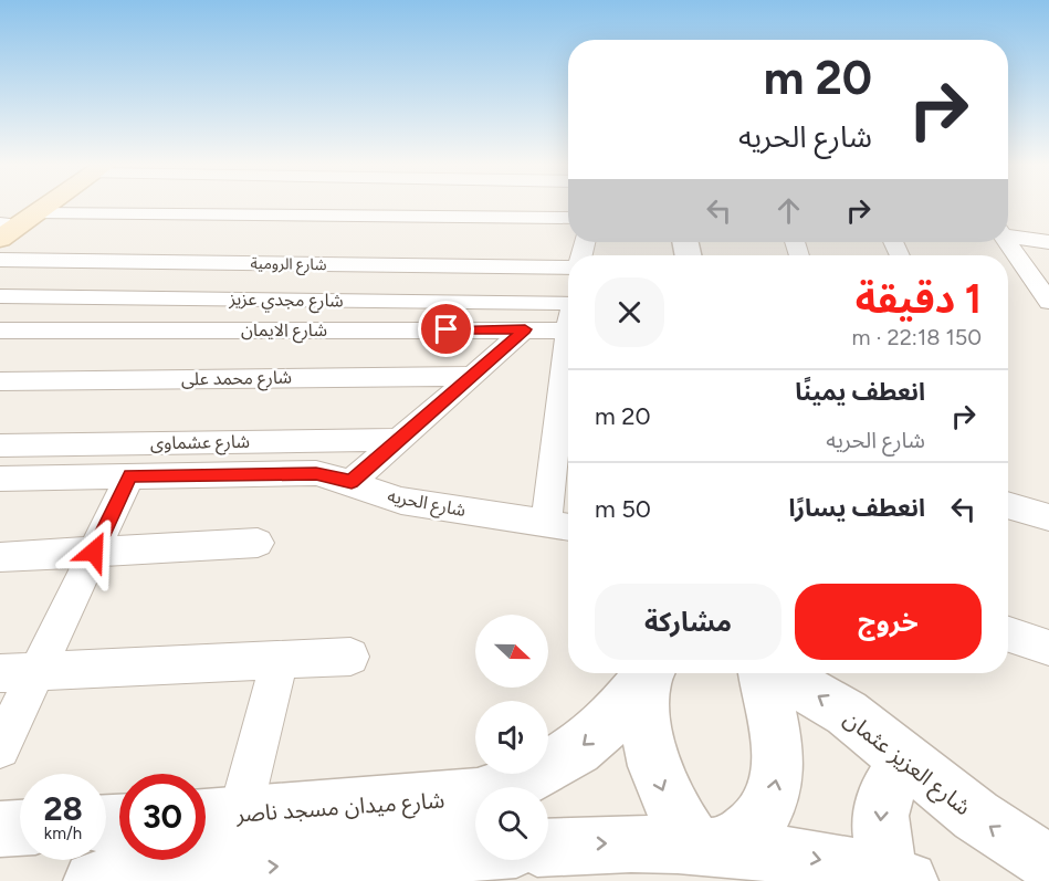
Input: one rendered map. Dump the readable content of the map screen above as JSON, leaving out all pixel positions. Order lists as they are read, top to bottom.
{
  "streets": {
    "street": [
      "شارع الرومية",
      "شارع مجدي عزيز",
      "شارع الايمان",
      "شارع محمد على",
      "شارع عشماوى",
      "شارع الحريه",
      "شارع العزيز عثمان",
      "شارع ميدان مسجد ناصر"
    ]
  },
  "north": "right",
  "page": {
    "turn": ["20 m", "شارع الحريه"],
    "heading": ["1 دقيقة", "150 m · 22:18"],
    "list": [
      {
        "name": "انعطف يمينًا",
        "note": "شارع الحريه",
        "value": "20 m"
      },
      {
        "name": "انعطف يسارًا",
        "value": "50 m"
      }
    ],
    "buttons": ["خروج", "مشاركة"],
    "speed": "28 km/h",
    "limit": "30"
  }
}
